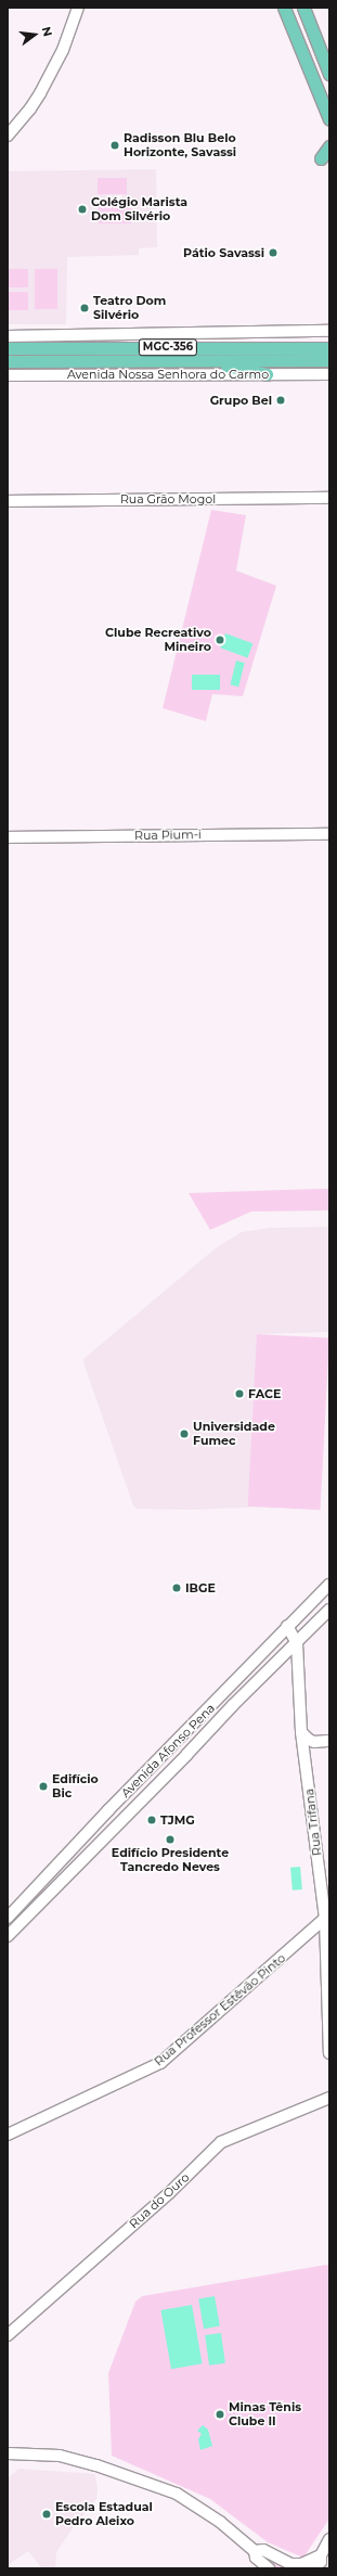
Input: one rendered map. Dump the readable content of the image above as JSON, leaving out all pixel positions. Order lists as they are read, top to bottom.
{
  "streets": {
    "main road": ["MGC-356", "Avenida Nossa Senhora do Carmo"],
    "street": [
      "Rua Grão Mogol",
      "Rua Pium-i",
      "Avenida Afonso Pena",
      "Rua Trifana",
      "Rua Professor Estêvão Pinto",
      "Rua do Ouro"
    ]
  },
  "crossings": [
    ["Avenida Afonso Pena", "Rua Trifana"],
    ["Rua Trifana", "Rua Professor Estêvão Pinto"]
  ],
  "places": [
    "Radisson Blu Belo Horizonte, Savassi",
    "Colégio Marista Dom Silvério",
    "Pátio Savassi",
    "Teatro Dom Silvério",
    "Grupo Bel",
    "Clube Recreativo Mineiro",
    "FACE",
    "Universidade Fumec",
    "IBGE",
    "Edifício Bic",
    "TJMG",
    "Edifício Presidente Tancredo Neves",
    "Minas Tênis Clube II",
    "Escola Estadual Pedro Aleixo"
  ],
  "north": "right"
}
